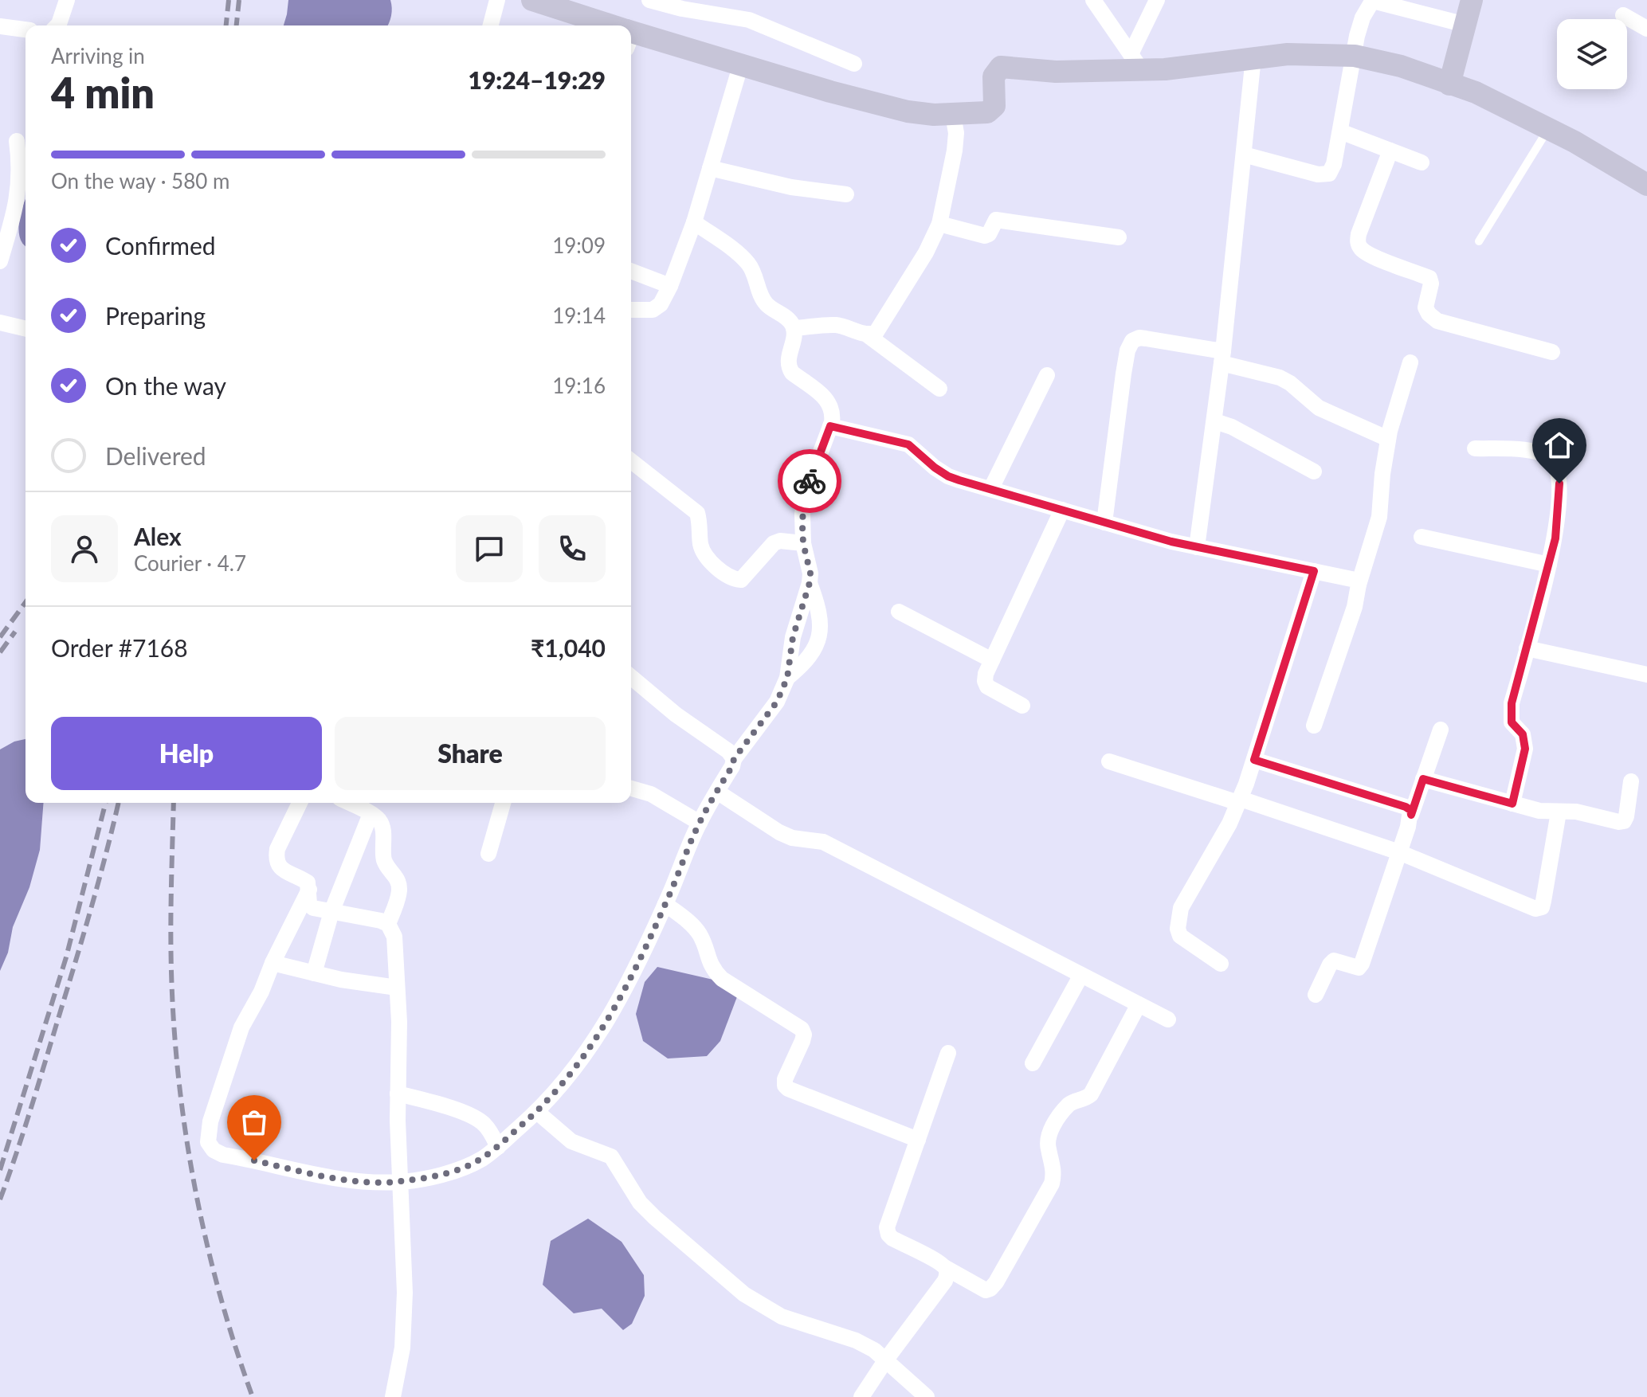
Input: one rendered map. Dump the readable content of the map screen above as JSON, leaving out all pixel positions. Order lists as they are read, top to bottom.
{
  "page": {
    "heading": ["4 min", "Arriving in", "19:24–19:29"],
    "panel": [
      "Alex",
      "Courier · 4.7",
      "Order #7168",
      "₹1,040"
    ],
    "bar": "On the way · 580 m",
    "list": [
      ["Confirmed", "19:09"],
      ["Preparing", "19:14"],
      ["On the way", "19:16"],
      "Delivered"
    ],
    "buttons": ["Help", "Share"]
  }
}
